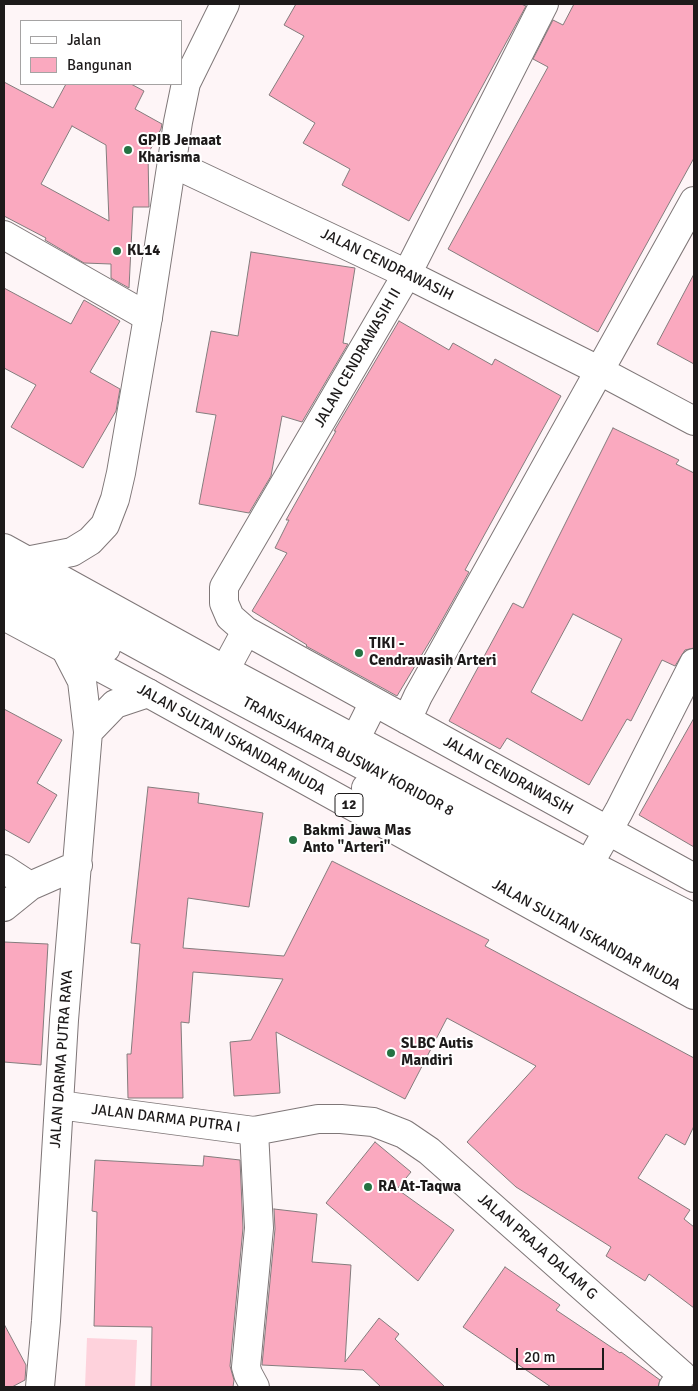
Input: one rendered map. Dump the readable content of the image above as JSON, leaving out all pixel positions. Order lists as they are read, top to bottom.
{
  "streets": {
    "main road": [
      "JALAN CENDRAWASIH",
      "JALAN CENDRAWASIH II",
      "JALAN SULTAN ISKANDAR MUDA",
      "TRANSJAKARTA BUSWAY KORIDOR 8",
      "12",
      "JALAN DARMA PUTRA RAYA",
      "JALAN DARMA PUTRA I",
      "JALAN PRAJA DALAM G"
    ]
  },
  "crossings": [
    ["JALAN CENDRAWASIH", "JALAN CENDRAWASIH II"],
    ["JALAN SULTAN ISKANDAR MUDA", "TRANSJAKARTA BUSWAY KORIDOR 8"],
    ["JALAN SULTAN ISKANDAR MUDA", "JALAN DARMA PUTRA RAYA"],
    ["JALAN DARMA PUTRA RAYA", "JALAN DARMA PUTRA I"],
    ["JALAN DARMA PUTRA I", "JALAN PRAJA DALAM G"]
  ],
  "places": [
    "GPIB Jemaat Kharisma",
    "KL14",
    "TIKI - Cendrawasih Arteri",
    "Bakmi Jawa Mas Anto \"Arteri\"",
    "SLBC Autis Mandiri",
    "RA At-Taqwa"
  ],
  "legend": ["Jalan", "Bangunan"],
  "scale_bar": "20 m"
}
